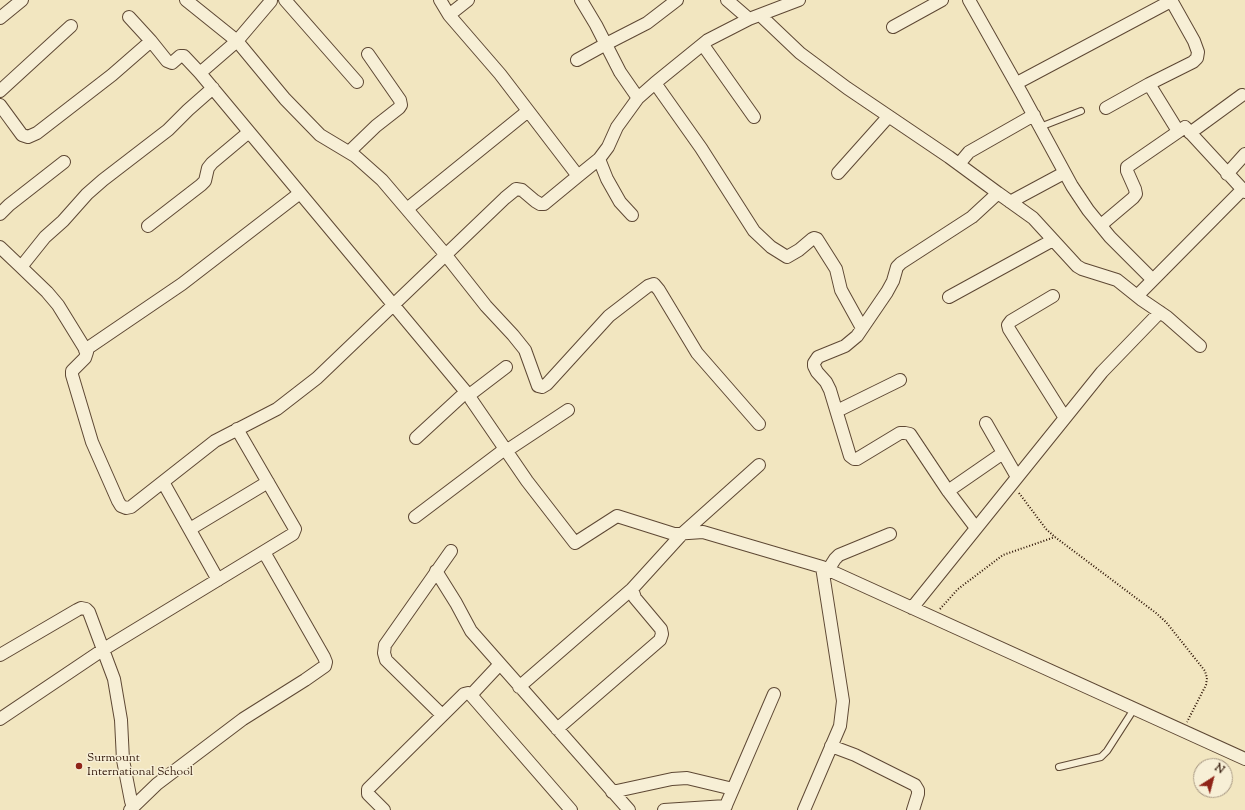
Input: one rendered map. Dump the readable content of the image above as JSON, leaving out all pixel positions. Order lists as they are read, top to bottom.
{
  "places": ["Surmount International School"],
  "north": "top right"
}
